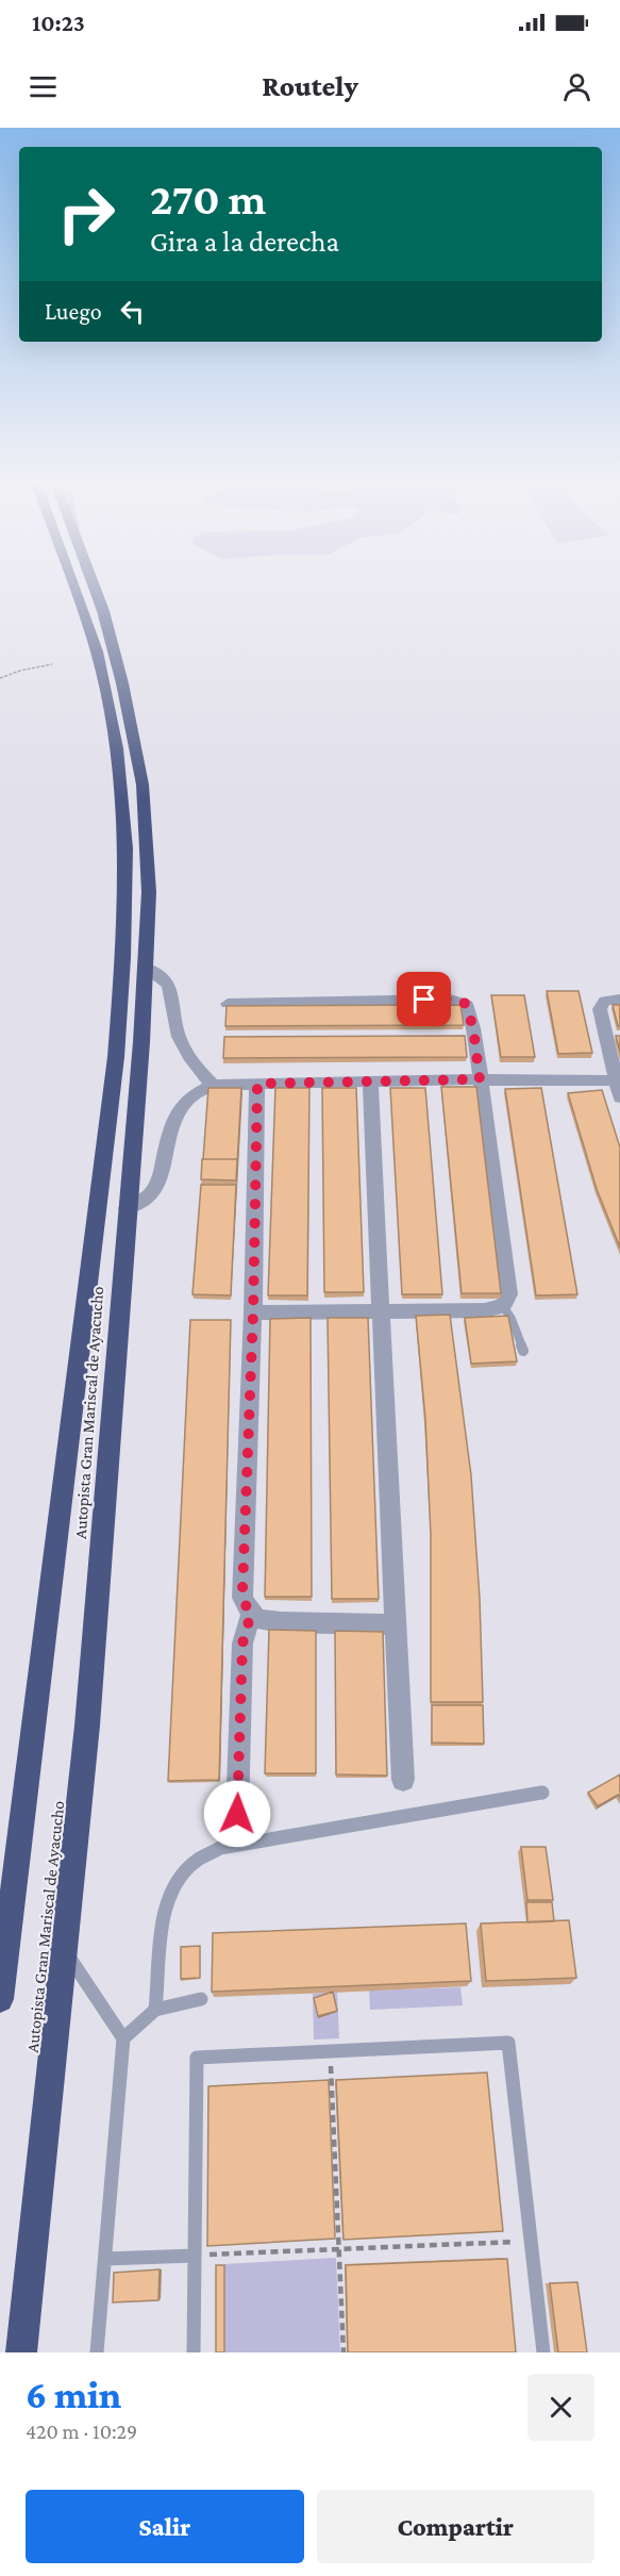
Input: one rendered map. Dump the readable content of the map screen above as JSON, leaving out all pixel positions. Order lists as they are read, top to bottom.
{
  "streets": {
    "highway": ["Autopista Gran Mariscal de Ayacucho"]
  },
  "page": {
    "status": "10:23",
    "header": "Routely",
    "turn": ["270 m", "Gira a la derecha"],
    "then": "Luego",
    "heading": ["6 min", "420 m · 10:29"],
    "buttons": ["Salir", "Compartir"]
  }
}
